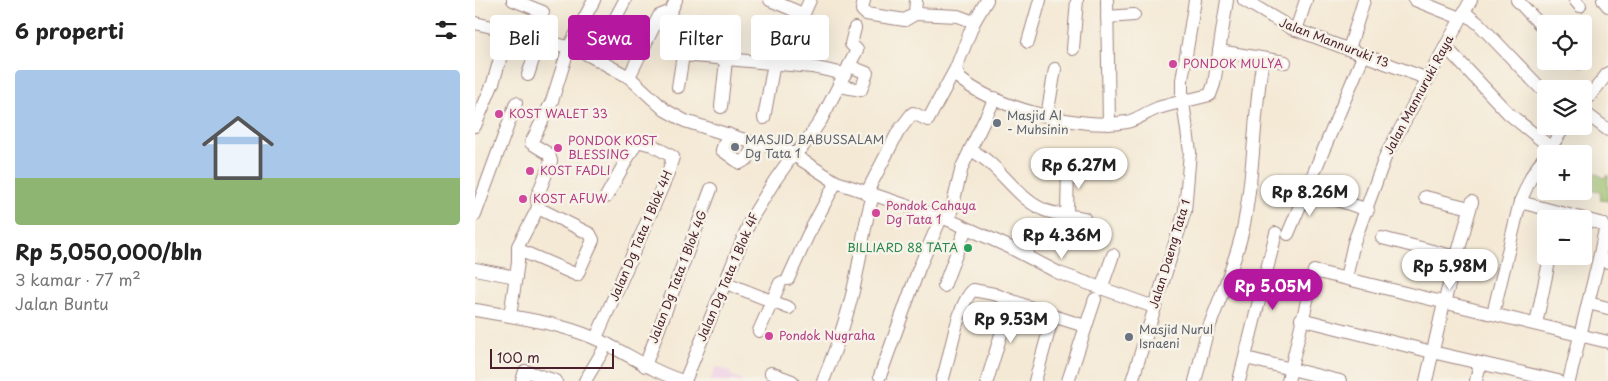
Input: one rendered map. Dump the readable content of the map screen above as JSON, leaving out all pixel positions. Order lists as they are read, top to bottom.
{
  "streets": {
    "street": [
      "Jalan Mannuruki 13",
      "Jalan Mannuruki Raya",
      "Jalan Dg Tata 1 Blok 4H",
      "Jalan Daeng Tata 1",
      "Jalan Dg Tata 1 Blok 4G",
      "Jalan Dg Tata 1 Blok 4F"
    ]
  },
  "crossings": [
    ["Jalan Mannuruki 13", "Jalan Mannuruki Raya"]
  ],
  "places": [
    "PONDOK MULYA",
    "KOST WALET 33",
    "Masjid Al - Muhsinin",
    "MASJID BABUSSALAM Dg Tata 1",
    "PONDOK KOST BLESSING",
    "KOST FADLI",
    "KOST AFUW",
    "Pondok Cahaya Dg Tata 1",
    "BILLIARD 88 TATA",
    "Pondok Nugraha",
    "Masjid Nurul Isnaeni"
  ],
  "scale_bar": "100 m",
  "page": {
    "heading": "6 properti",
    "map_buttons": ["+", "−"],
    "chip": [
      "Beli",
      "Sewa",
      "Filter",
      "Baru"
    ],
    "list": [
      {
        "name": "Rp 5,050,000/bln",
        "note": "3 kamar · 77 m² · Jalan Buntu"
      }
    ],
    "price": [
      "Rp 6.27M",
      "Rp 8.26M",
      "Rp 4.36M",
      "Rp 5.98M",
      "Rp 5.05M",
      "Rp 9.53M"
    ],
    "scale": "100 m"
  }
}
